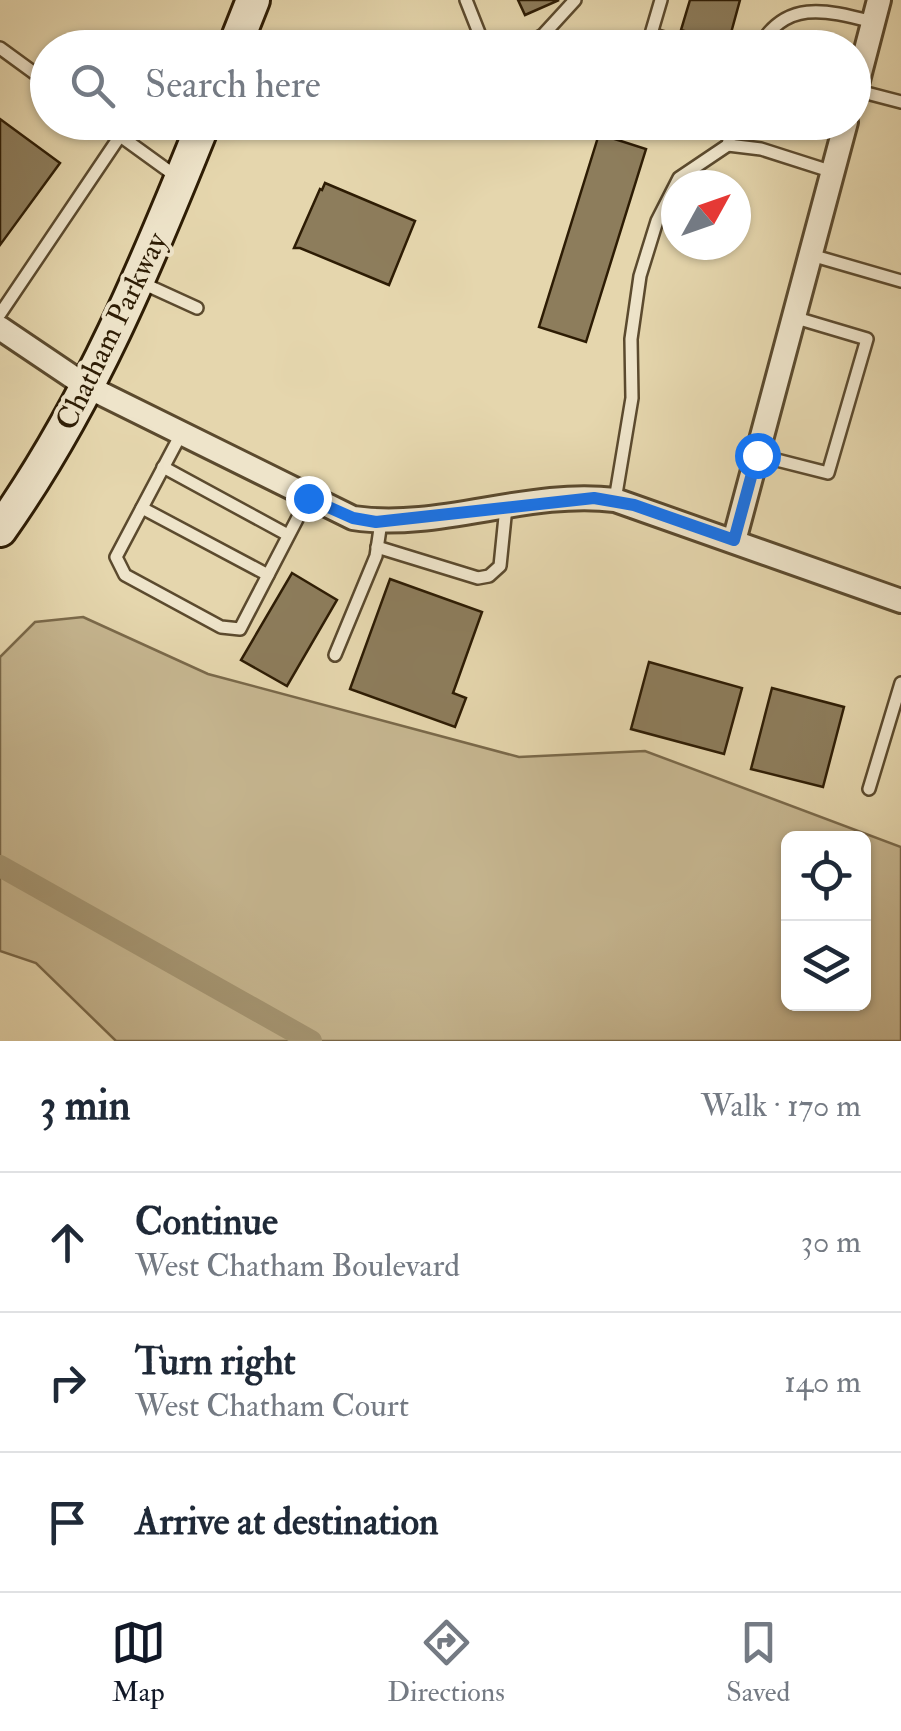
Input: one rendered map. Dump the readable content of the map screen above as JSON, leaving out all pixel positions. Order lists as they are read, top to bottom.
{
  "streets": {
    "main road": ["Chatham Parkway"]
  },
  "north": "top right",
  "page": {
    "search": "Search here",
    "heading": ["3 min", "Walk · 170 m"],
    "list": [
      ["Continue", "West Chatham Boulevard", "30 m"],
      ["Turn right", "West Chatham Court", "140 m"],
      "Arrive at destination"
    ],
    "nav": ["Map", "Directions", "Saved"]
  }
}
